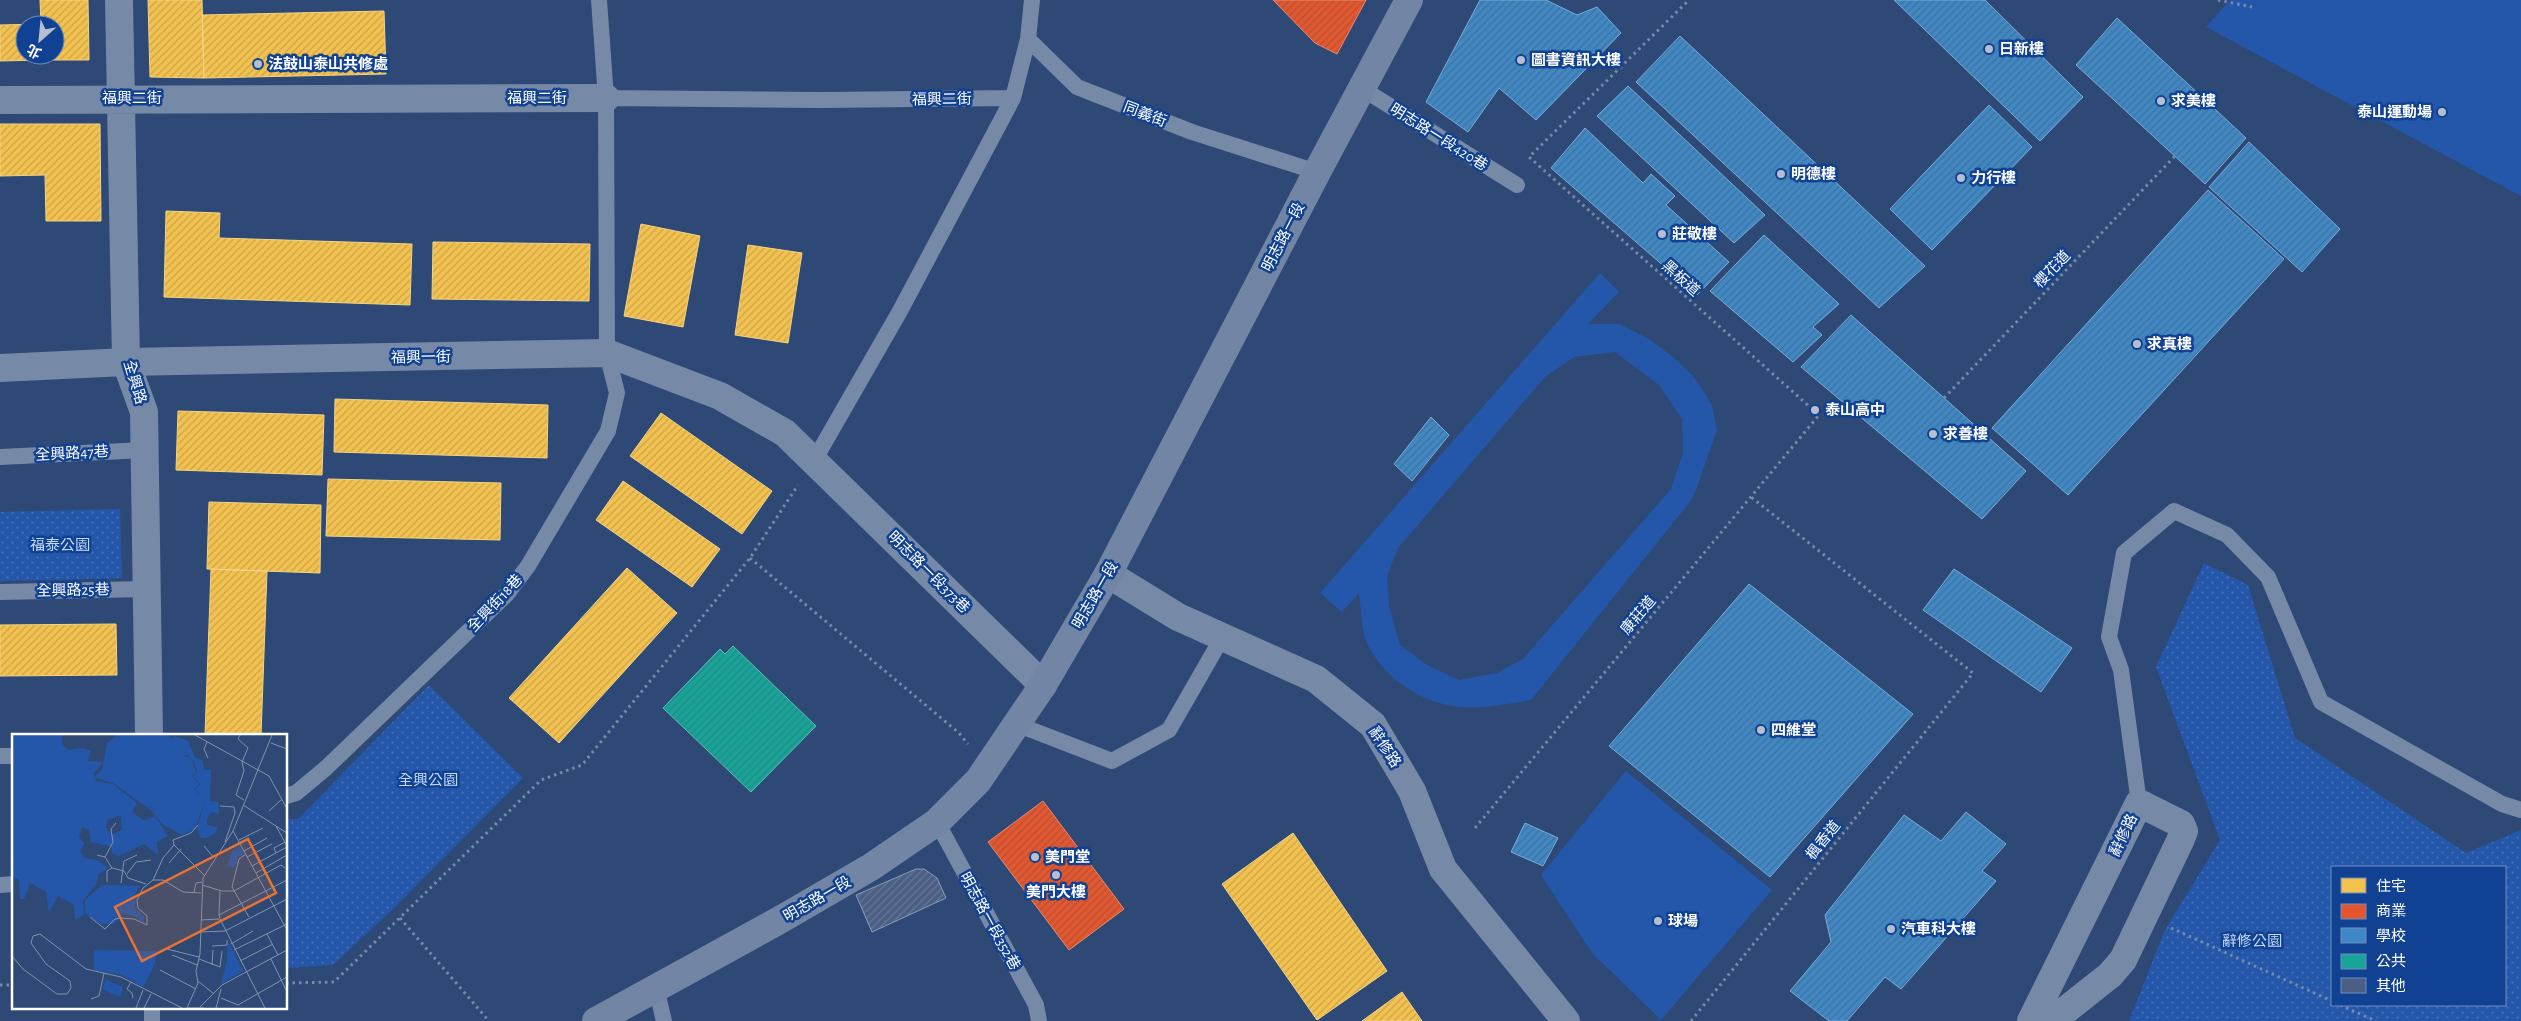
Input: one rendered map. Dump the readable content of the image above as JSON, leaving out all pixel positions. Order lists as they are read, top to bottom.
{
  "streets": {
    "main road": ["明志路一段"],
    "street": [
      "福興二街",
      "福興一街",
      "全興路",
      "明志路一段373巷",
      "辭修路"
    ],
    "lane": [
      "同義街",
      "明志路一段420巷",
      "全興路47巷",
      "全興路25巷",
      "全興街18巷",
      "明志路一段352巷"
    ],
    "path": [
      "櫻花道",
      "黑板道",
      "康莊道",
      "楓香道"
    ]
  },
  "crossings": [
    ["福興二街", "全興路"],
    ["福興二街", "全興街18巷"],
    ["同義街", "明志路一段"],
    ["明志路一段420巷", "明志路一段"],
    ["明志路一段", "明志路一段373巷"],
    ["明志路一段", "辭修路"],
    ["明志路一段", "明志路一段352巷"],
    ["黑板道", "康莊道"],
    ["福興一街", "全興路"],
    ["福興一街", "明志路一段373巷"],
    ["福興一街", "全興街18巷"],
    ["全興路", "全興路47巷"],
    ["全興路", "全興路25巷"],
    ["康莊道", "楓香道"]
  ],
  "parks": ["福泰公園", "全興公園", "辭修公園"],
  "places": [
    "日新樓",
    "圖書資訊大樓",
    "法鼓山泰山共修處",
    "求美樓",
    "泰山運動場",
    "明德樓",
    "力行樓",
    "莊敬樓",
    "求真樓",
    "泰山高中",
    "求善樓",
    "四維堂",
    "美門堂",
    "美門大樓",
    "球場",
    "汽車科大樓"
  ],
  "legend": [
    "住宅",
    "商業",
    "學校",
    "公共",
    "其他"
  ],
  "north": "bottom left"
}
